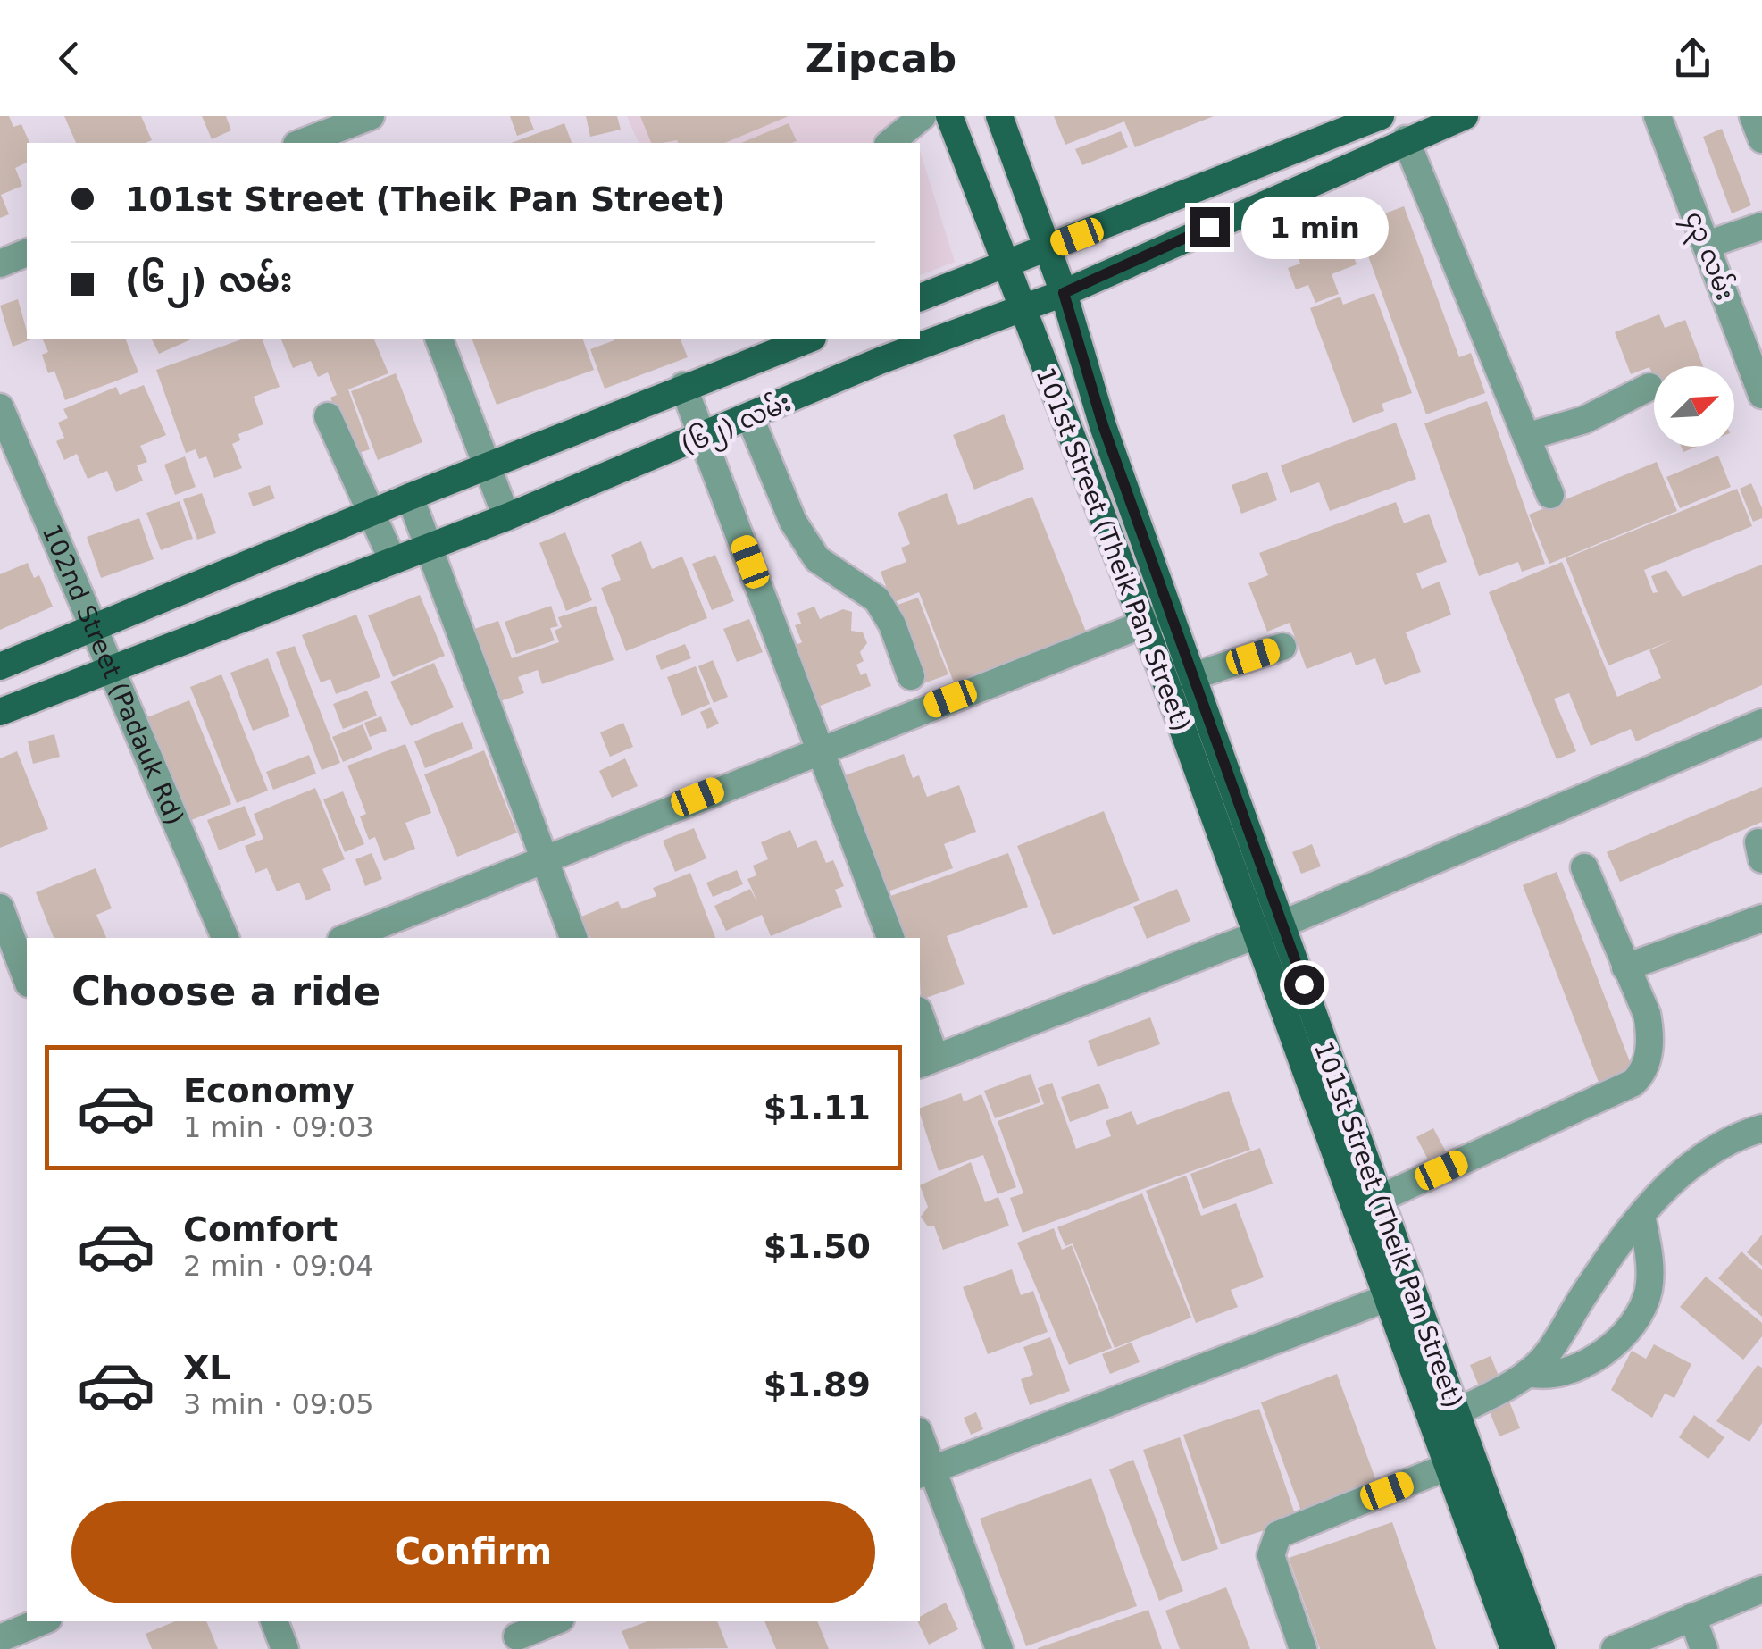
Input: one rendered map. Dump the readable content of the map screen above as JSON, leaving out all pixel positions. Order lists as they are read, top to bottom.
{
  "streets": {
    "main road": ["(၆၂) လမ်း", "101st Street (Theik Pan Street)"],
    "street": ["၄၃ လမ်း", "102nd Street (Padauk Rd)"]
  },
  "crossings": [
    ["(၆၂) လမ်း", "101st Street (Theik Pan Street)"],
    ["(၆၂) လမ်း", "102nd Street (Padauk Rd)"]
  ],
  "north": "top right",
  "page": {
    "header": "Zipcab",
    "banner": ["101st Street (Theik Pan Street)", "(၆၂) လမ်း"],
    "bubble": "1 min",
    "heading": "Choose a ride",
    "list": [
      {
        "name": "Economy",
        "note": "1 min · 09:03",
        "value": "$1.11"
      },
      {
        "name": "Comfort",
        "note": "2 min · 09:04",
        "value": "$1.50"
      },
      {
        "name": "XL",
        "note": "3 min · 09:05",
        "value": "$1.89"
      }
    ],
    "buttons": "Confirm"
  }
}
